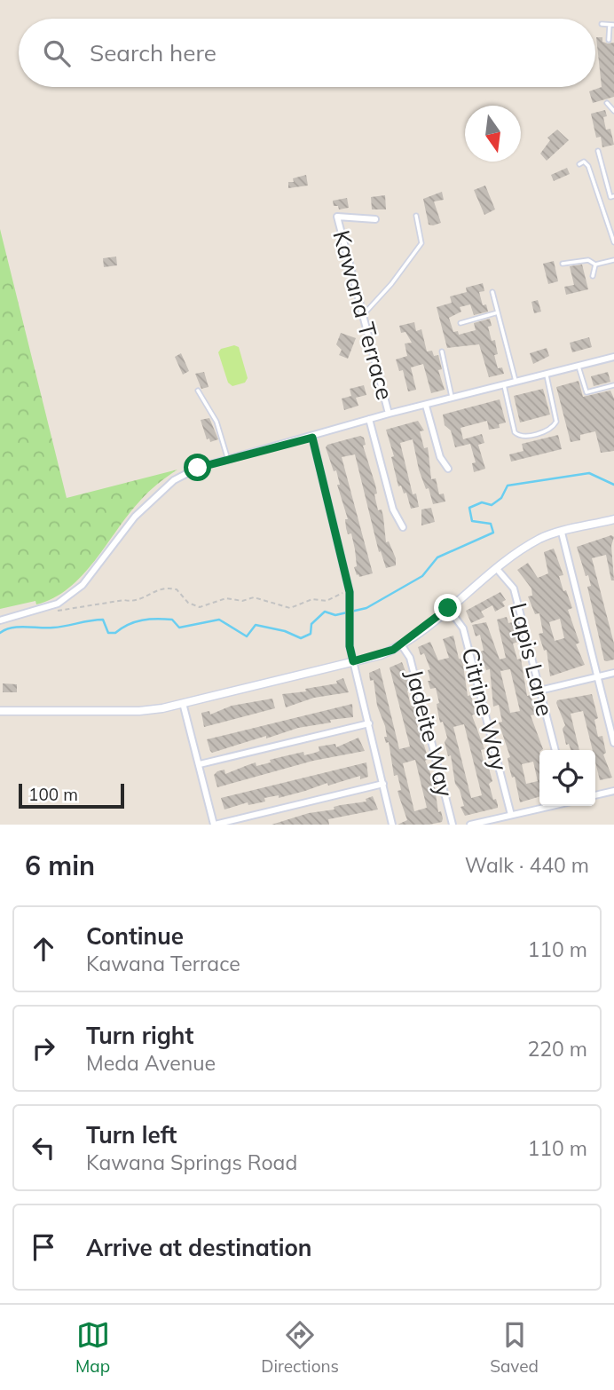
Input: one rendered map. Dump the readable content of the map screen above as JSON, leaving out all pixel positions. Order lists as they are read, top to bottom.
{
  "streets": {
    "street": [
      "Kawana Terrace",
      "Lapis Lane",
      "Citrine Way",
      "Jadeite Way"
    ]
  },
  "scale_bar": "100 m",
  "north": "bottom",
  "page": {
    "search": "Search here",
    "scale": "100 m",
    "heading": ["6 min", "Walk · 440 m"],
    "list": [
      ["Continue", "Kawana Terrace", "110 m"],
      ["Turn right", "Meda Avenue", "220 m"],
      ["Turn left", "Kawana Springs Road", "110 m"],
      "Arrive at destination"
    ],
    "nav": ["Map", "Directions", "Saved"]
  }
}
